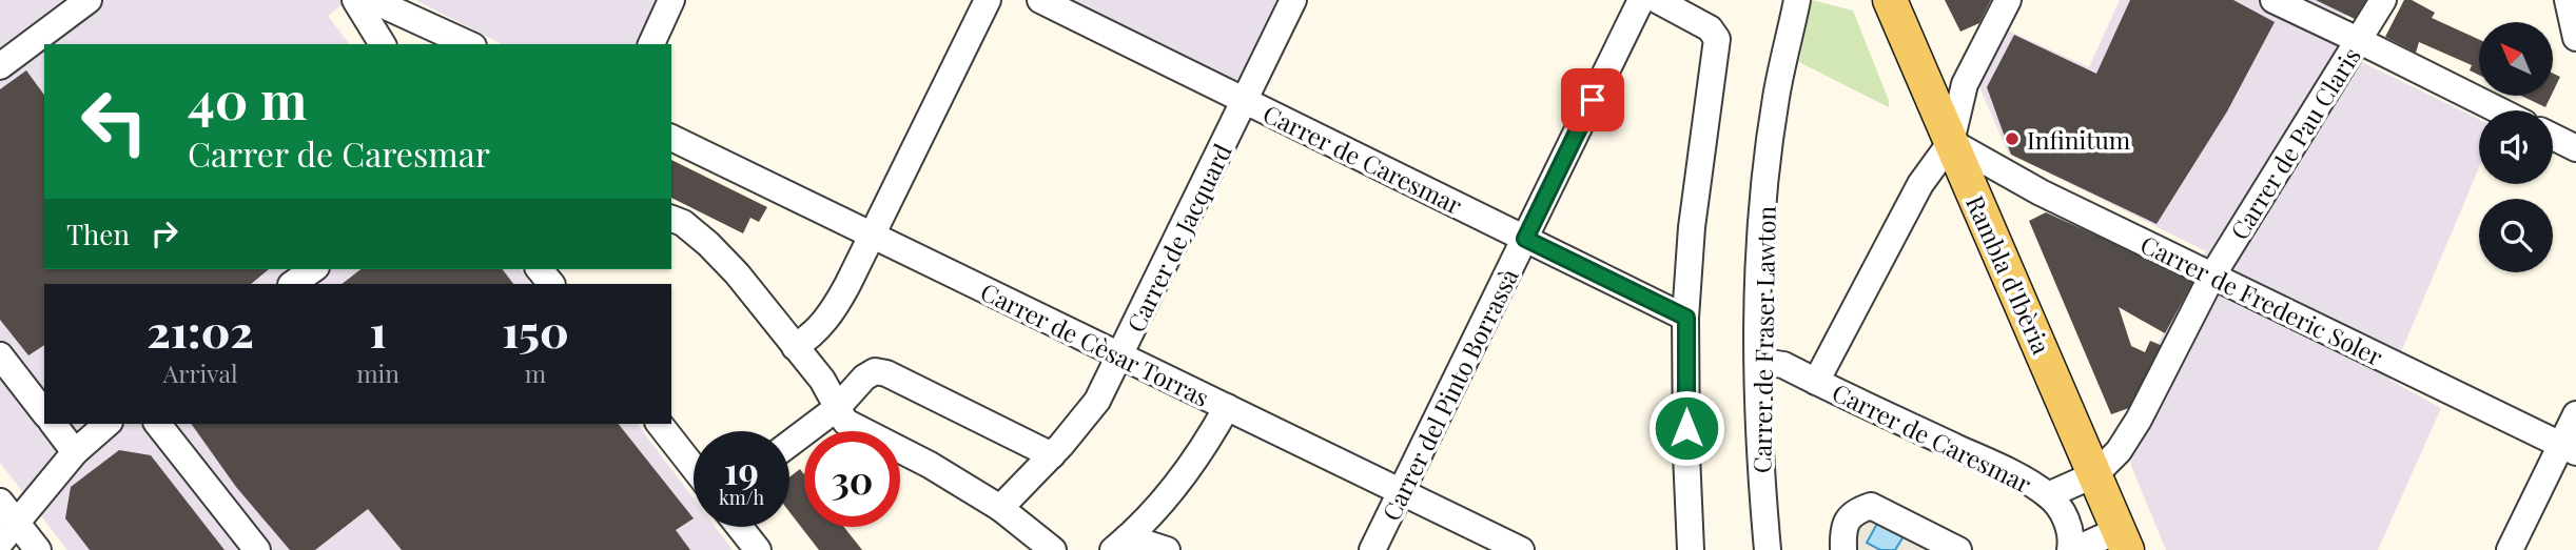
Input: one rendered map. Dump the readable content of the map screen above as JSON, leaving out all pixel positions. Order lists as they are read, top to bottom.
{
  "streets": {
    "main road": ["Rambla d'Ibèria"],
    "street": [
      "Carrer de Pau Claris",
      "Carrer de Caresmar",
      "Carrer de Jacquard",
      "Carrer de Frederic Soler",
      "Carrer de Fraser Lawton",
      "Carrer de Cèsar Torras",
      "Carrer del Pinto Borrassà"
    ]
  },
  "crossings": [
    ["Carrer de Pau Claris", "Rambla d'Ibèria"],
    ["Carrer de Pau Claris", "Carrer de Frederic Soler"],
    ["Carrer de Caresmar", "Carrer de Jacquard"],
    ["Carrer de Caresmar", "Carrer de Fraser Lawton"],
    ["Carrer de Caresmar", "Carrer del Pinto Borrassà"],
    ["Carrer de Jacquard", "Carrer de Cèsar Torras"],
    ["Rambla d'Ibèria", "Carrer de Frederic Soler"],
    ["Carrer de Cèsar Torras", "Carrer del Pinto Borrassà"]
  ],
  "places": ["Infinitum"],
  "north": "top left",
  "page": {
    "turn": ["40 m", "Carrer de Caresmar"],
    "then": "Then",
    "eta": [
      "21:02",
      "Arrival",
      "1",
      "min",
      "150",
      "m"
    ],
    "speed": "19 km/h",
    "limit": "30"
  }
}
